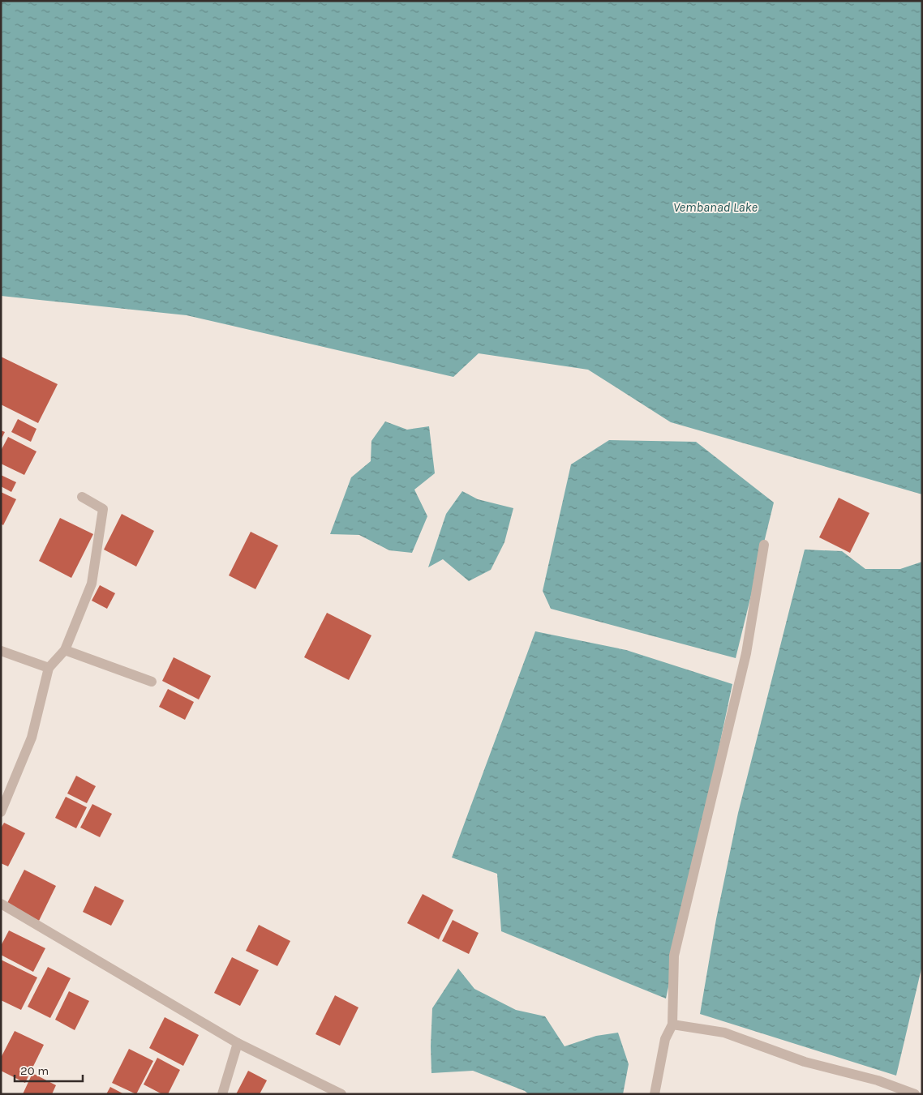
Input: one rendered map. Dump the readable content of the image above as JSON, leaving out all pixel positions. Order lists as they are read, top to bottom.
{
  "water": ["Vembanad Lake"],
  "scale_bar": "20 m"
}
